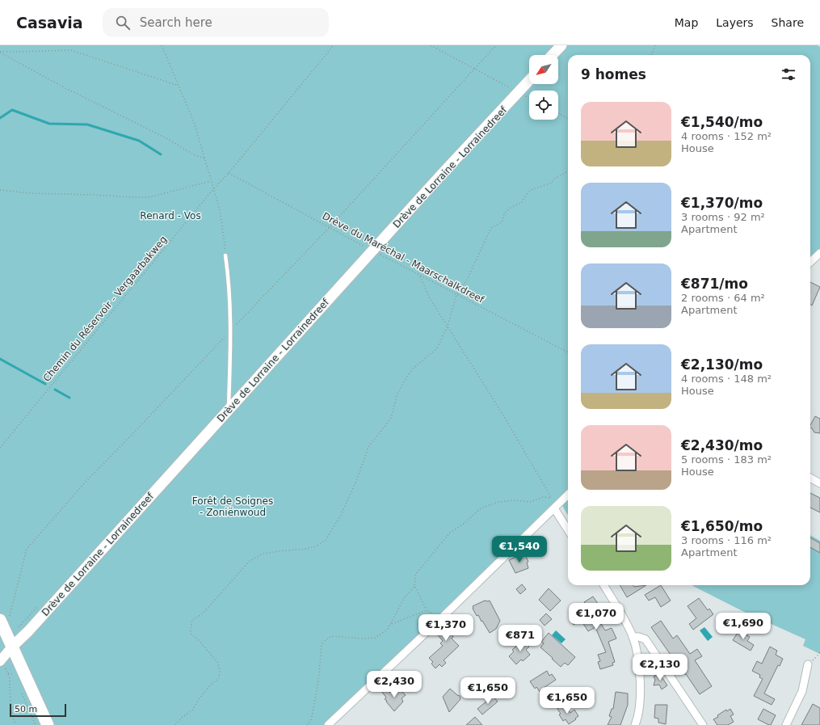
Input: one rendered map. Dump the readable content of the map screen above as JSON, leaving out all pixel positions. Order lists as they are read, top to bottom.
{
  "streets": {
    "main road": ["Drève de Lorraine - Lorrainedreef"],
    "path": ["Drève du Maréchal - Maarschalkdreef", "Chemin du Réservoir - Vergaarbakweg"]
  },
  "crossings": [
    ["Drève de Lorraine - Lorrainedreef", "Drève du Maréchal - Maarschalkdreef"],
    ["Drève du Maréchal - Maarschalkdreef", "Chemin du Réservoir - Vergaarbakweg"]
  ],
  "parks": ["Renard - Vos", "Forêt de Soignes - Zoniënwoud"],
  "scale_bar": "50 m",
  "north": "bottom left",
  "page": {
    "header": "Casavia",
    "search": "Search here",
    "nav": ["Map", "Layers", "Share"],
    "heading": "9 homes",
    "list": [
      {
        "name": "€1,540/mo",
        "note": "4 rooms · 152 m² · House"
      },
      {
        "name": "€1,370/mo",
        "note": "3 rooms · 92 m² · Apartment"
      },
      {
        "name": "€871/mo",
        "note": "2 rooms · 64 m² · Apartment"
      },
      {
        "name": "€2,130/mo",
        "note": "4 rooms · 148 m² · House"
      },
      {
        "name": "€2,430/mo",
        "note": "5 rooms · 183 m² · House"
      },
      {
        "name": "€1,650/mo",
        "note": "3 rooms · 116 m² · Apartment"
      }
    ],
    "price": [
      "€1,540",
      "€1,070",
      "€1,690",
      "€1,370",
      "€871",
      "€2,130",
      "€2,430",
      "€1,650",
      "€1,650"
    ],
    "scale": "50 m"
  }
}
